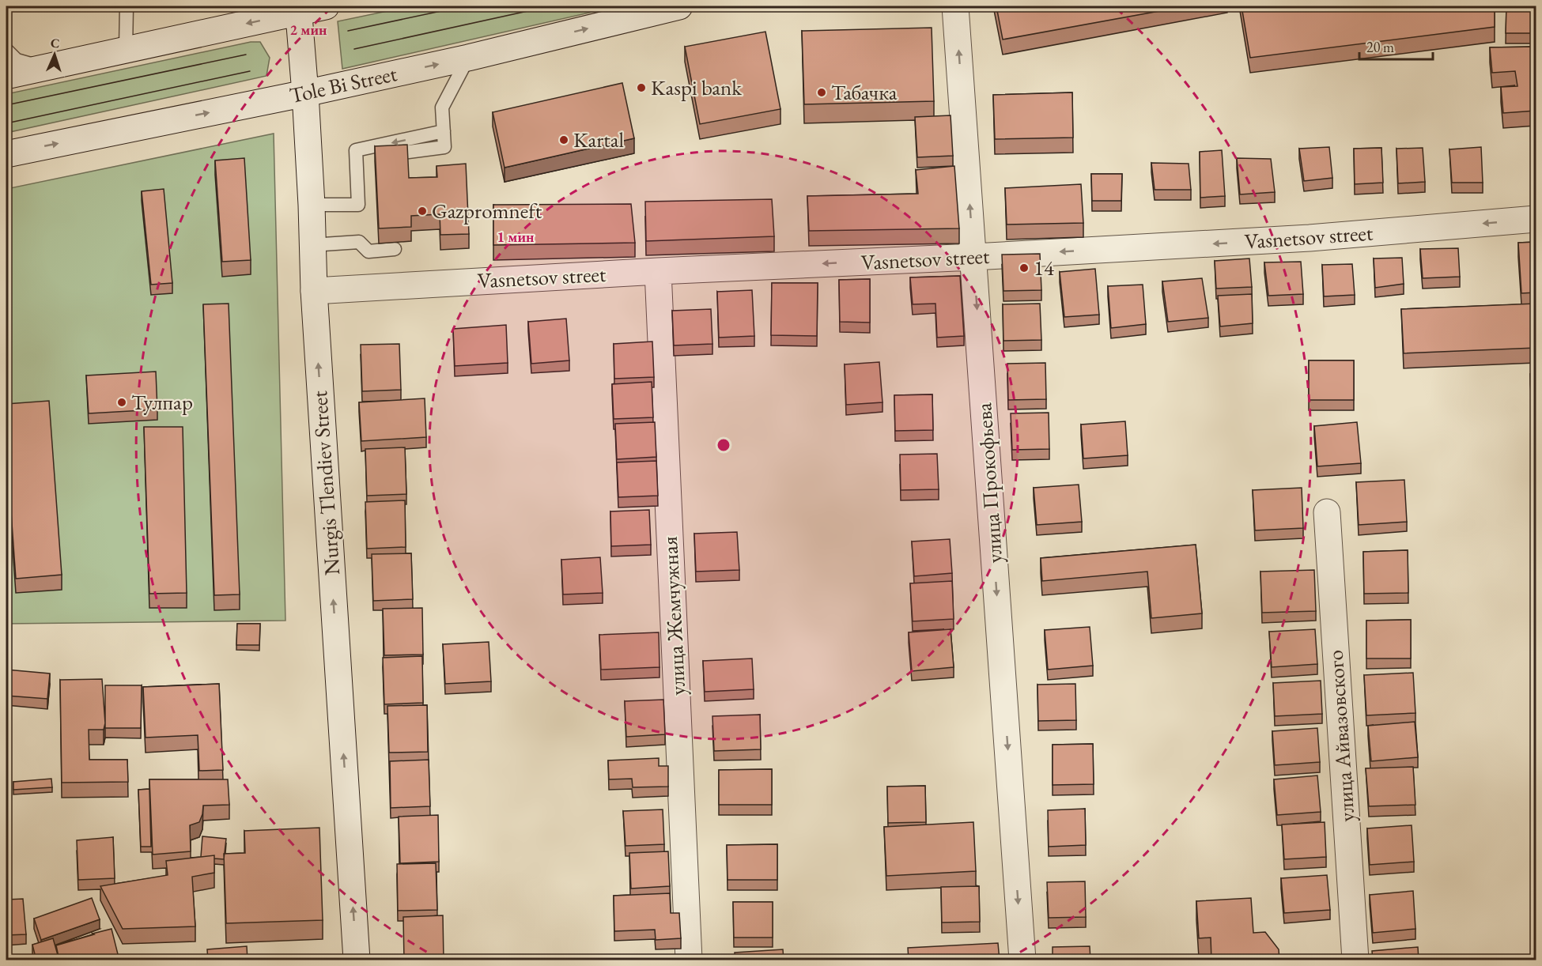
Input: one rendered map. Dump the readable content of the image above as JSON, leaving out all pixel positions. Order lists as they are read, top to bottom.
{
  "streets": {
    "street": [
      "Tole Bi Street",
      "Vasnetsov street",
      "Nurgis Tlendiev Street",
      "улица Прокофьева",
      "улица Жемчужная",
      "улица Айвазовского"
    ]
  },
  "crossings": [
    ["Tole Bi Street", "Nurgis Tlendiev Street"],
    ["Vasnetsov street", "Nurgis Tlendiev Street"],
    ["Vasnetsov street", "улица Прокофьева"],
    ["Vasnetsov street", "улица Жемчужная"]
  ],
  "one_way": ["Vasnetsov street", "Nurgis Tlendiev Street"],
  "places": [
    "Kaspi bank",
    "Табачка",
    "Kartal",
    "Gazpromneft",
    "14",
    "Тулпар"
  ],
  "scale_bar": "20 m",
  "north": "top",
  "rings": ["2 мин", "1 мин"]
}
